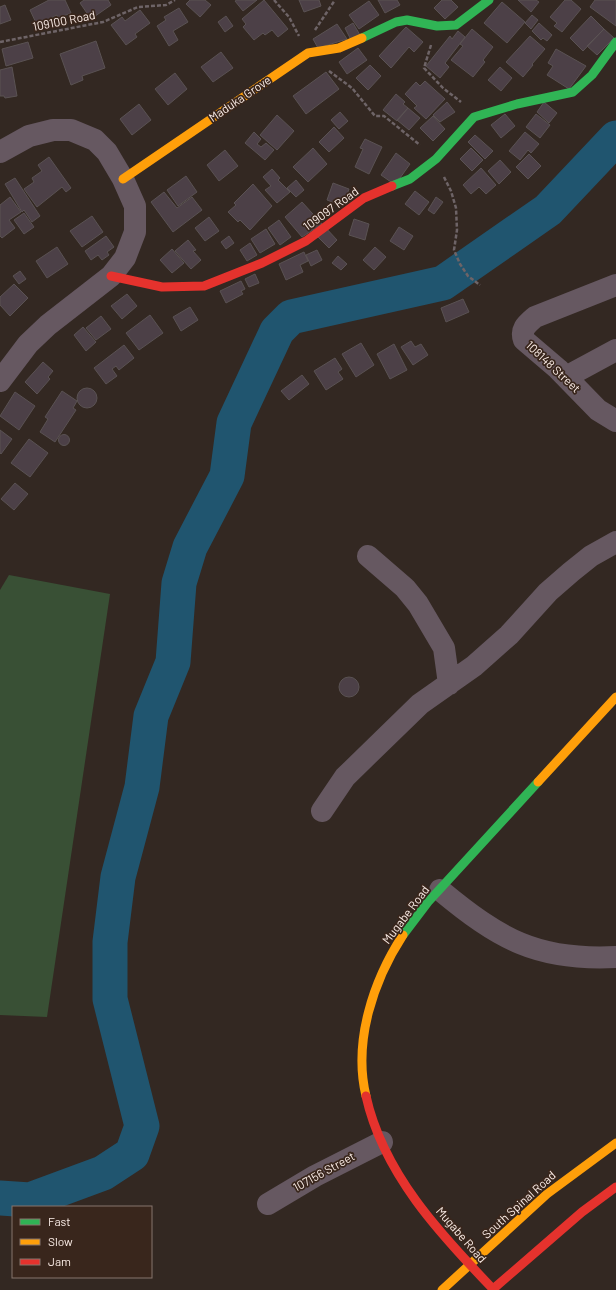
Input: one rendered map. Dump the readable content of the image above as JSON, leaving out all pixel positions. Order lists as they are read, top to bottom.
{
  "streets": {
    "street": [
      "Maduka Grove",
      "109097 Road",
      "108148 Street",
      "Mugabe Road",
      "107156 Street",
      "South Spinal Road"
    ],
    "path": ["109100 Road"]
  },
  "crossings": [
    ["Mugabe Road", "107156 Street"],
    ["Mugabe Road", "South Spinal Road"]
  ],
  "legend": ["Fast", "Slow", "Jam"]
}
